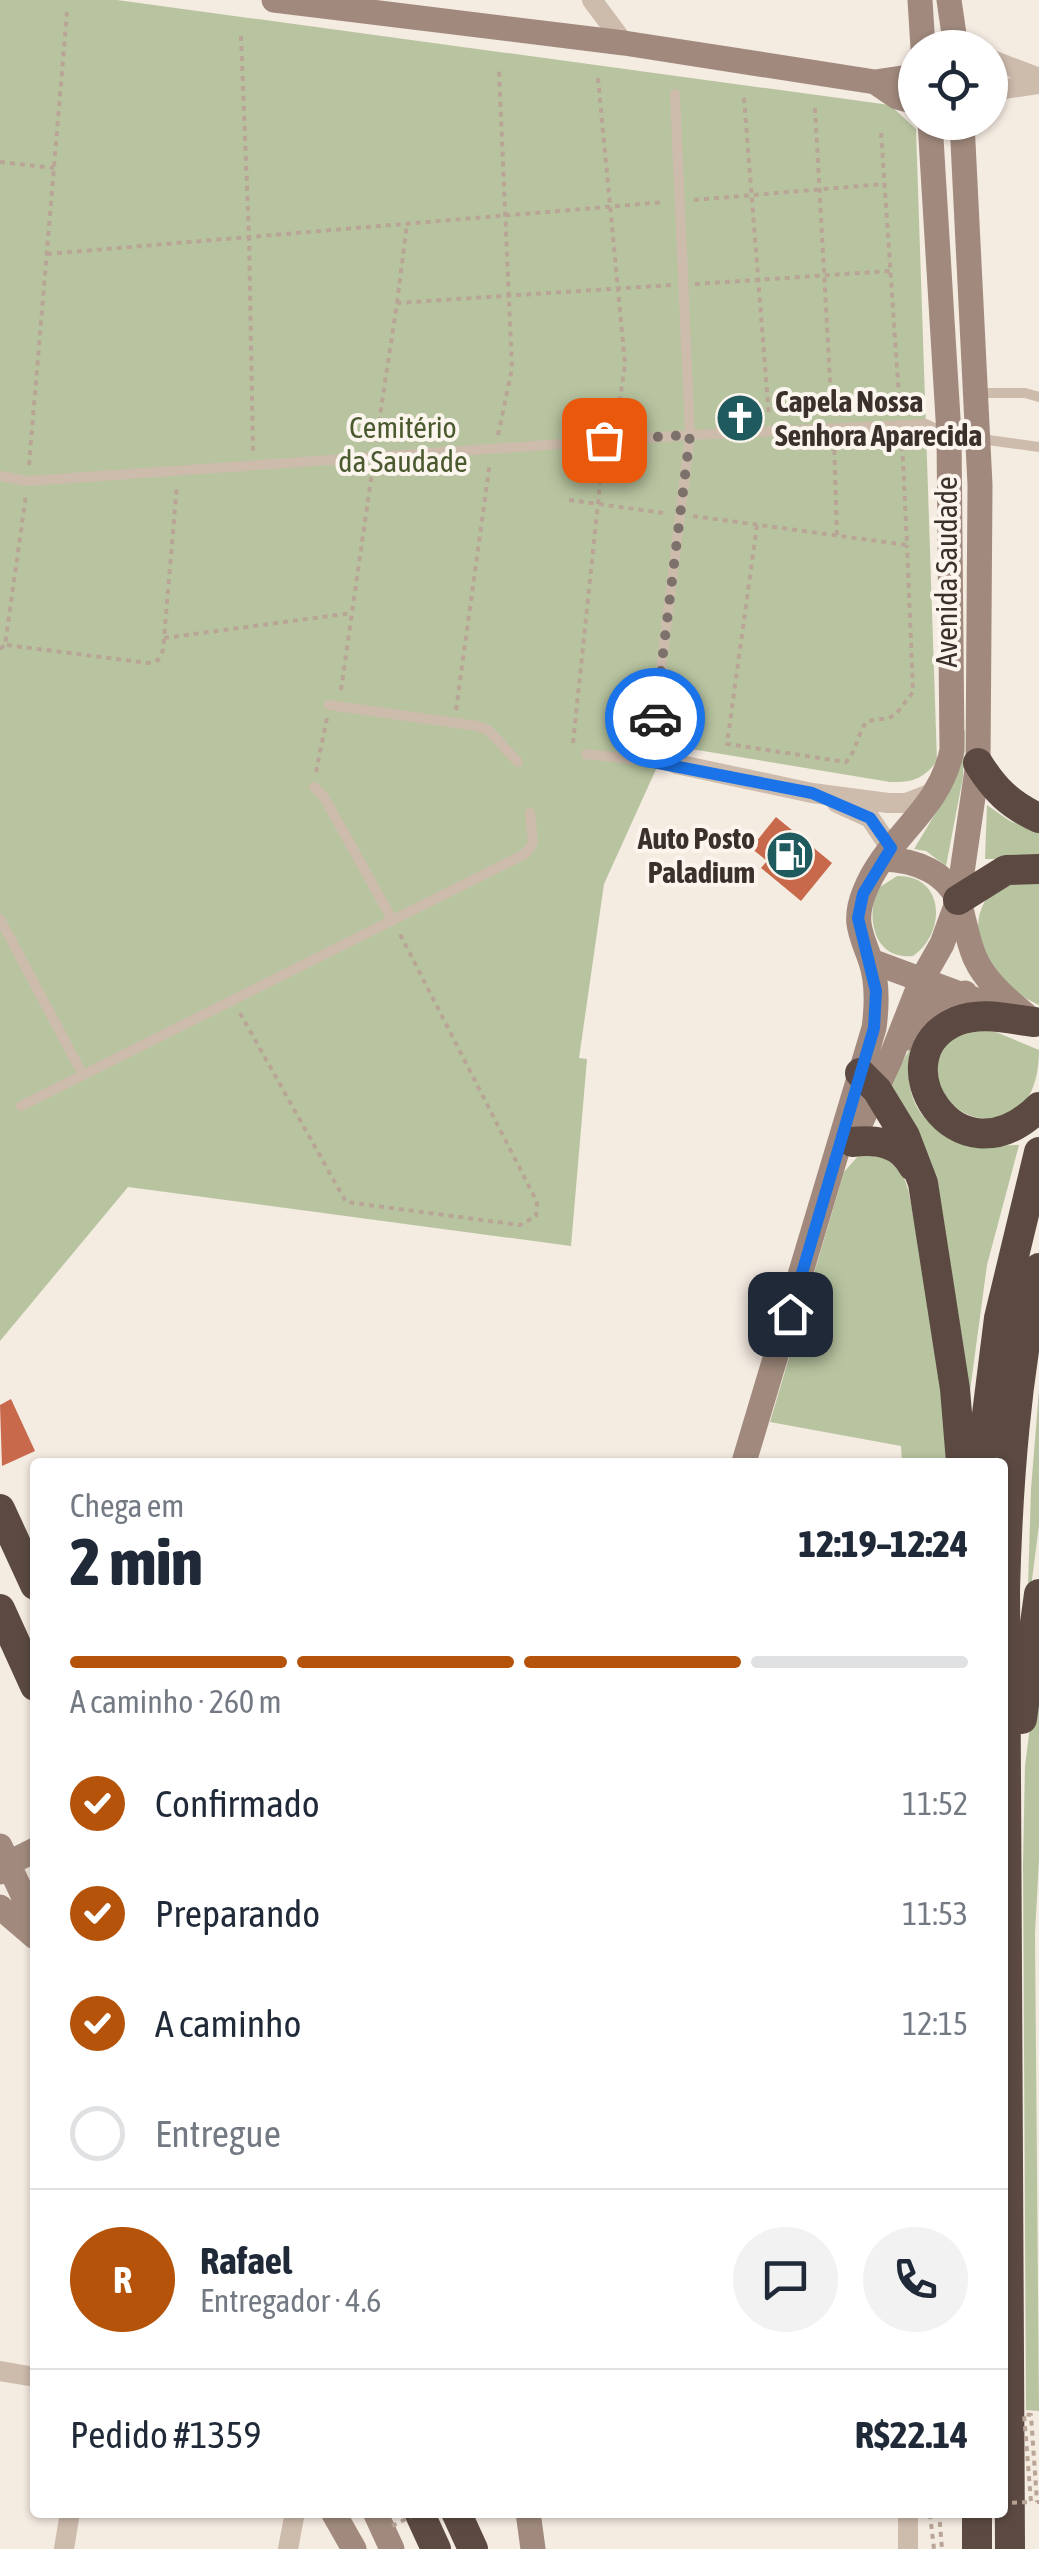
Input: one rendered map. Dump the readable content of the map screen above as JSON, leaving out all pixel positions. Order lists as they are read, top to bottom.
{
  "streets": {
    "main road": ["Avenida Saudade"]
  },
  "parks": ["Cemitério da Saudade"],
  "places": {
    "church": ["Capela Nossa Senhora Aparecida"],
    "fuel station": ["Auto Posto Paladium"]
  },
  "page": {
    "heading": ["2 min", "Chega em", "12:19–12:24"],
    "panel": [
      "Rafael",
      "Entregador · 4.6",
      "Pedido #1359",
      "R$22.14"
    ],
    "bar": "A caminho · 260 m",
    "list": [
      ["Confirmado", "11:52"],
      ["Preparando", "11:53"],
      ["A caminho", "12:15"],
      "Entregue"
    ],
    "round": "R"
  }
}
